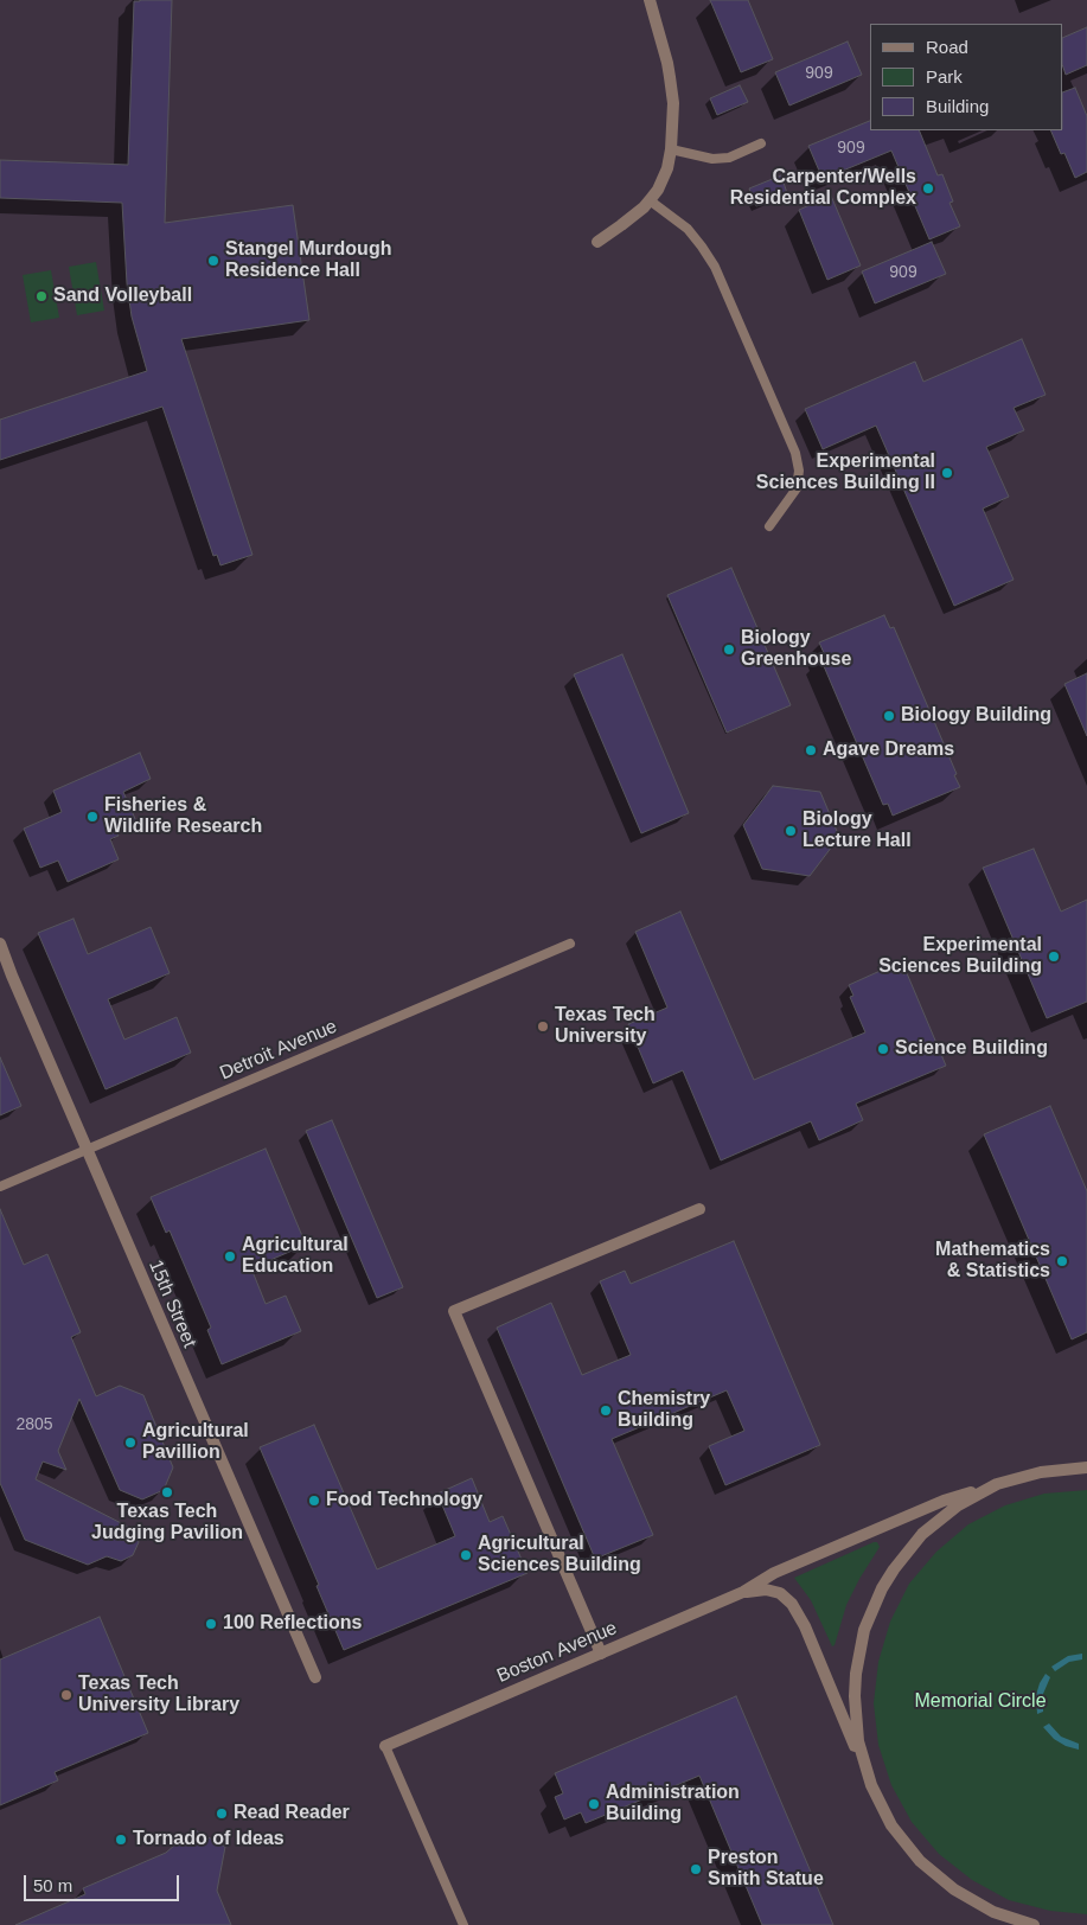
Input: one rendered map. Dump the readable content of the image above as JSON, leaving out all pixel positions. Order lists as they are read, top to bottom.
{
  "streets": {
    "street": ["15th Street", "Boston Avenue"],
    "lane": ["Detroit Avenue"]
  },
  "crossings": [
    ["Detroit Avenue", "15th Street"]
  ],
  "parks": ["Memorial Circle"],
  "places": [
    "Carpenter/Wells Residential Complex",
    "Stangel Murdough Residence Hall",
    "Sand Volleyball",
    "Experimental Sciences Building II",
    "Biology Greenhouse",
    "Biology Building",
    "Agave Dreams",
    "Fisheries & Wildlife Research",
    "Biology Lecture Hall",
    "Experimental Sciences Building",
    "Texas Tech University",
    "Science Building",
    "Agricultural Education",
    "Mathematics & Statistics",
    "Chemistry Building",
    "Agricultural Pavillion",
    "Texas Tech Judging Pavilion",
    "Food Technology",
    "Agricultural Sciences Building",
    "100 Reflections",
    "Texas Tech University Library",
    "Administration Building",
    "Read Reader",
    "Tornado of Ideas",
    "Preston Smith Statue"
  ],
  "house_numbers": [
    "909",
    "909",
    "909",
    "2805"
  ],
  "legend": ["Road", "Park", "Building"],
  "scale_bar": "50 m"
}
